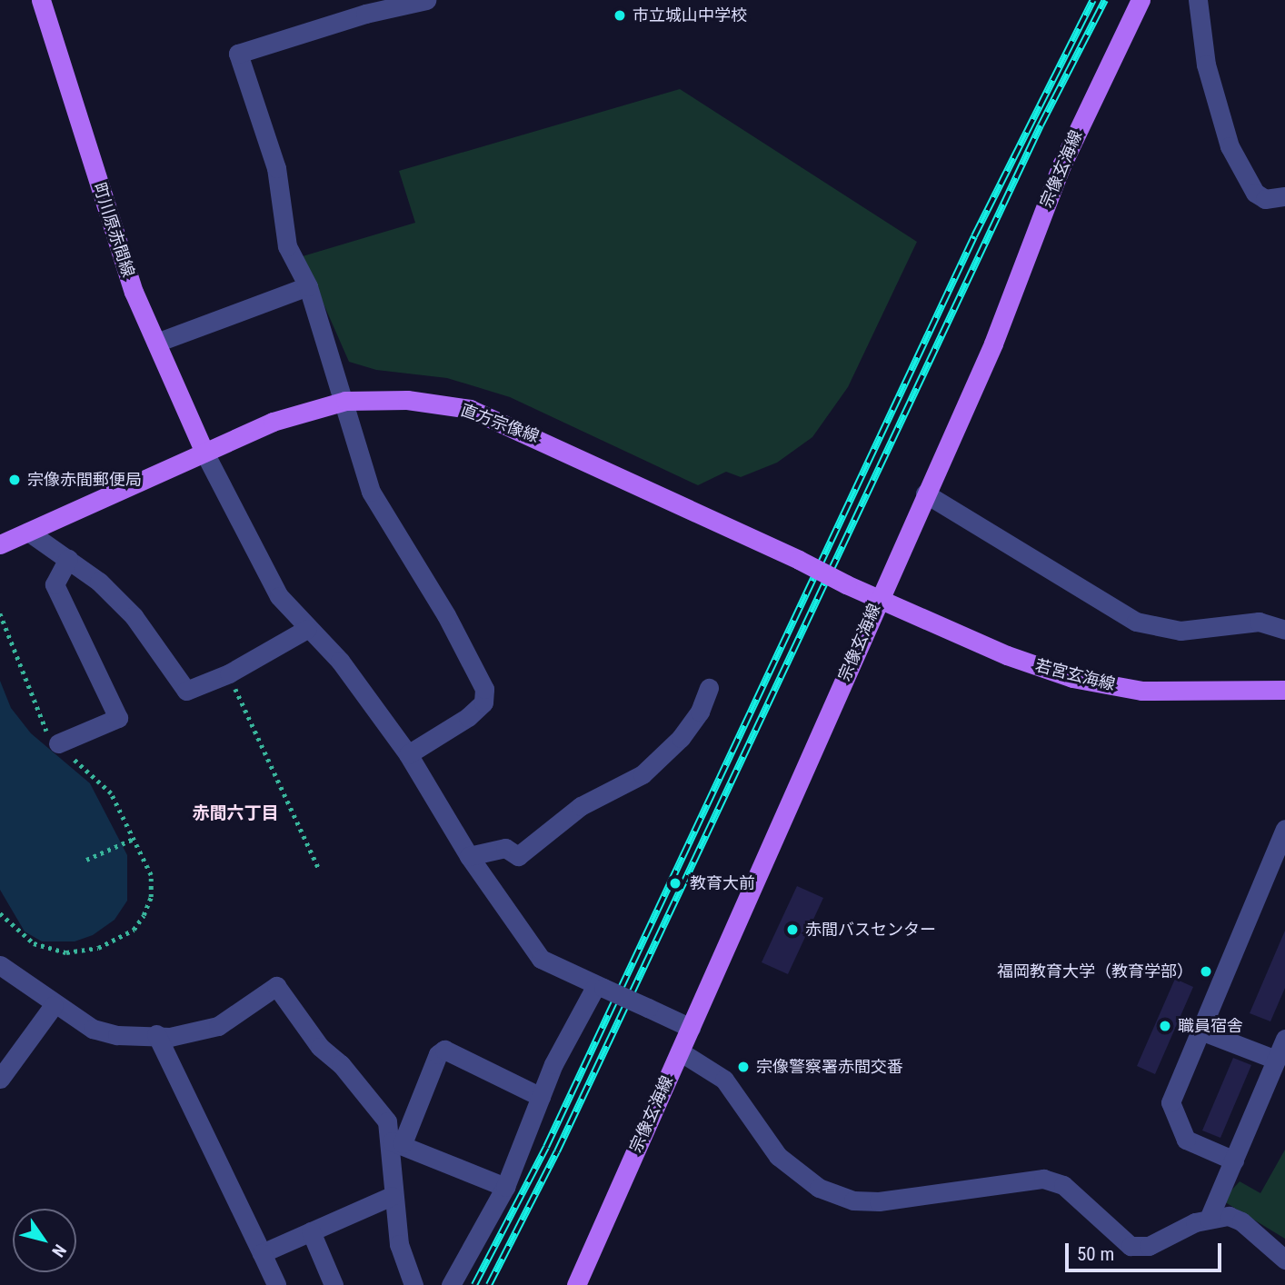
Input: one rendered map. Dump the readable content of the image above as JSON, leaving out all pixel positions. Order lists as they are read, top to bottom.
{
  "streets": {
    "main road": [
      "宗像玄海線",
      "町川原赤間線",
      "直方宗像線",
      "若宮玄海線"
    ]
  },
  "crossings": [
    ["宗像玄海線", "直方宗像線"],
    ["宗像玄海線", "若宮玄海線"],
    ["町川原赤間線", "直方宗像線"],
    ["直方宗像線", "若宮玄海線"]
  ],
  "districts": ["赤間六丁目"],
  "places": [
    "市立城山中学校",
    "宗像赤間郵便局",
    "教育大前",
    "赤間バスセンター",
    "福岡教育大学（教育学部）",
    "職員宿舎",
    "宗像警察署赤間交番"
  ],
  "scale_bar": "50 m",
  "north": "bottom right"
}
